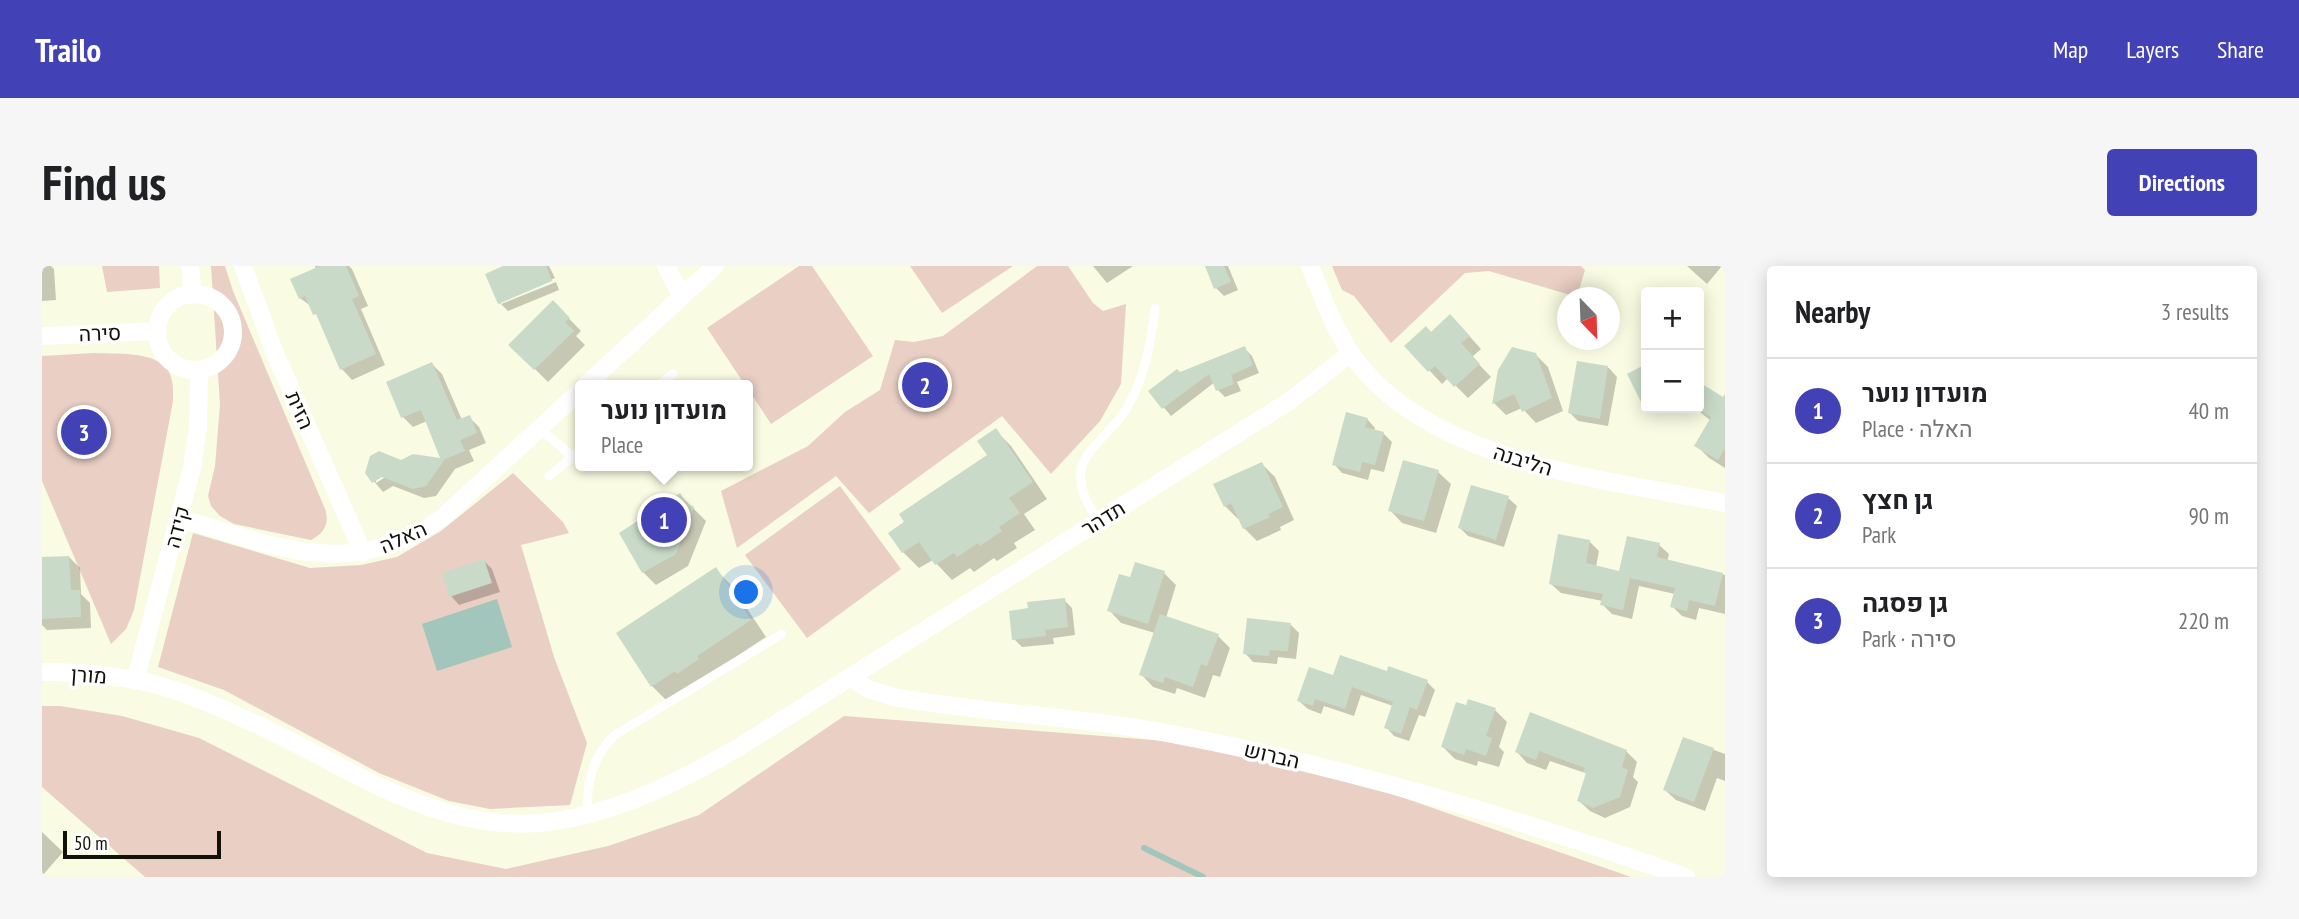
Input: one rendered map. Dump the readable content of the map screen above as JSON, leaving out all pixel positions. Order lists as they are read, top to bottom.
{
  "streets": {
    "street": [
      "סירה",
      "הזית",
      "הליבנה",
      "תדהר",
      "קידה",
      "האלה",
      "מורן",
      "הברוש"
    ]
  },
  "crossings": [
    ["סירה", "קידה"],
    ["הזית", "האלה"],
    ["הליבנה", "תדהר"],
    ["תדהר", "מורן"],
    ["תדהר", "הברוש"],
    ["קידה", "האלה"],
    ["קידה", "מורן"]
  ],
  "scale_bar": "50 m",
  "north": "bottom right",
  "page": {
    "header": "Trailo",
    "nav": ["Map", "Layers", "Share"],
    "buttons": "Directions",
    "title": "Find us",
    "heading": ["Nearby", "3 results"],
    "map_buttons": ["+", "−"],
    "list": [
      {
        "mark": "1",
        "name": "מועדון נוער",
        "note": "Place · האלה",
        "value": "40 m"
      },
      {
        "mark": "2",
        "name": "גן חצץ",
        "note": "Park",
        "value": "90 m"
      },
      {
        "mark": "3",
        "name": "גן פסגה",
        "note": "Park · סירה",
        "value": "220 m"
      }
    ],
    "pins": ["2", "3", "1"],
    "popup": ["מועדון נוער", "Place"],
    "scale": "50 m"
  }
}
